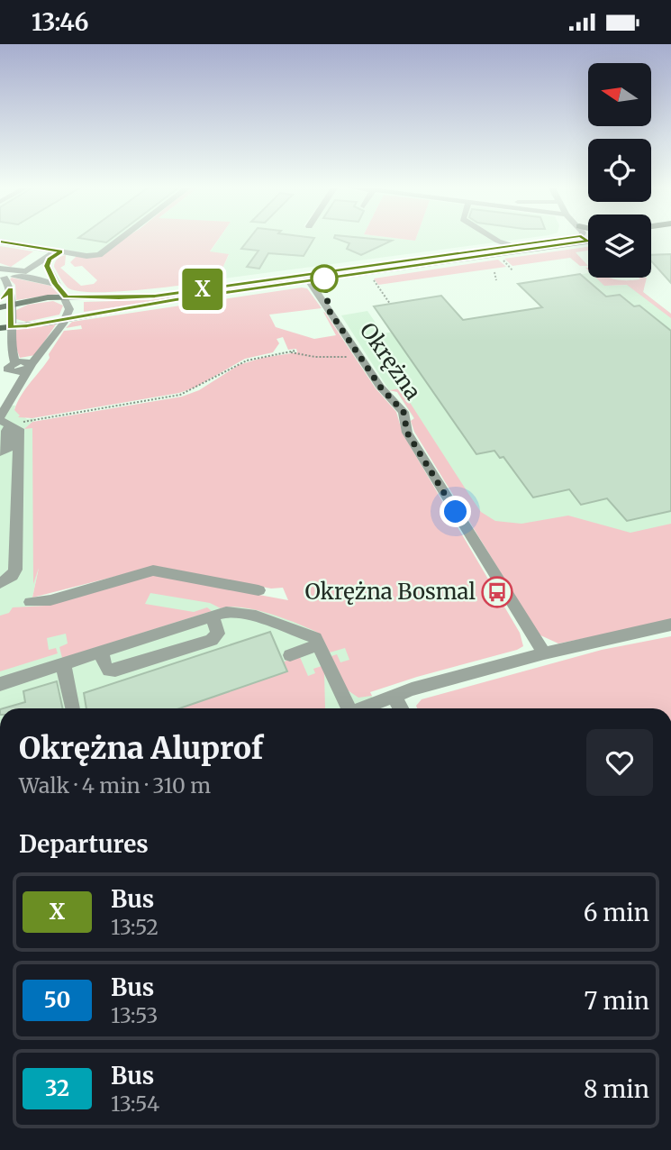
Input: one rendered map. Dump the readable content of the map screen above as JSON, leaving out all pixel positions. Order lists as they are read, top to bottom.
{
  "streets": {
    "street": ["Okrężna"]
  },
  "places": {
    "bus stop": ["Okrężna Bosmal"]
  },
  "lines": ["bus line X"],
  "north": "left",
  "page": {
    "status": "13:46",
    "on_map": "X",
    "heading": [
      ["Okrężna Aluprof", "Walk · 4 min · 310 m"],
      "Departures"
    ],
    "list": [
      {
        "mark": "X",
        "name": "Bus",
        "note": "13:52",
        "value": "6 min"
      },
      {
        "mark": "50",
        "name": "Bus",
        "note": "13:53",
        "value": "7 min"
      },
      {
        "mark": "32",
        "name": "Bus",
        "note": "13:54",
        "value": "8 min"
      }
    ]
  }
}
